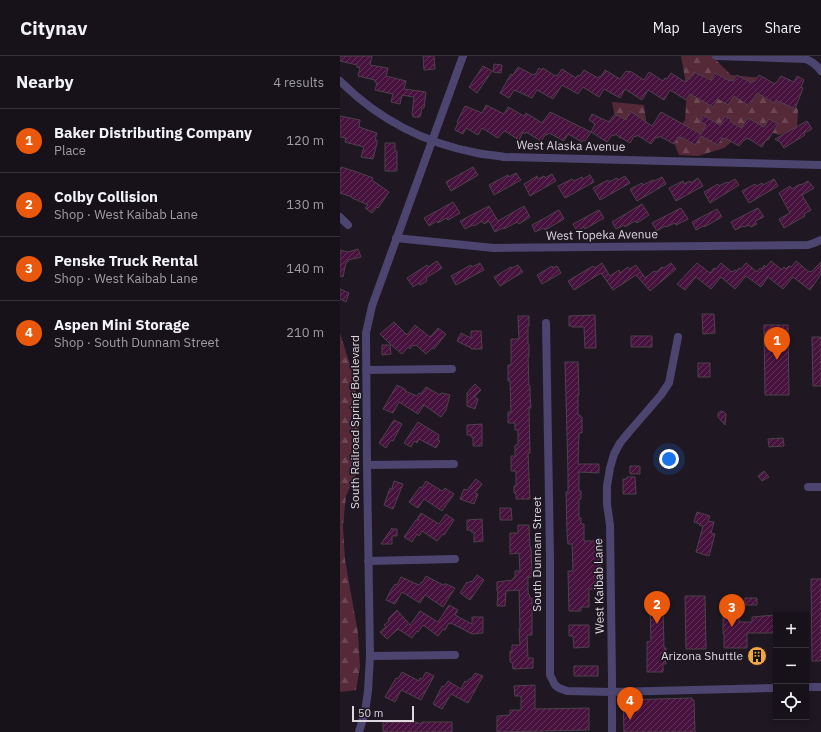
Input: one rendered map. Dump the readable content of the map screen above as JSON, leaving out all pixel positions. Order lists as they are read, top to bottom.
{
  "streets": {
    "street": [
      "West Alaska Avenue",
      "West Topeka Avenue",
      "South Railroad Spring Boulevard",
      "South Dunnam Street",
      "West Kaibab Lane"
    ]
  },
  "crossings": [
    ["West Alaska Avenue", "South Railroad Spring Boulevard"],
    ["West Topeka Avenue", "South Railroad Spring Boulevard"],
    ["South Dunnam Street", "West Kaibab Lane"]
  ],
  "places": {
    "building": ["Arizona Shuttle"]
  },
  "scale_bar": "50 m",
  "page": {
    "header": "Citynav",
    "nav": ["Map", "Layers", "Share"],
    "heading": ["Nearby", "4 results"],
    "list": [
      {
        "mark": "1",
        "name": "Baker Distributing Company",
        "note": "Place",
        "value": "120 m"
      },
      {
        "mark": "2",
        "name": "Colby Collision",
        "note": "Shop · West Kaibab Lane",
        "value": "130 m"
      },
      {
        "mark": "3",
        "name": "Penske Truck Rental",
        "note": "Shop · West Kaibab Lane",
        "value": "140 m"
      },
      {
        "mark": "4",
        "name": "Aspen Mini Storage",
        "note": "Shop · South Dunnam Street",
        "value": "210 m"
      }
    ],
    "pins": [
      "1",
      "2",
      "3",
      "4"
    ],
    "map_buttons": ["+", "−"],
    "scale": "50 m"
  }
}
